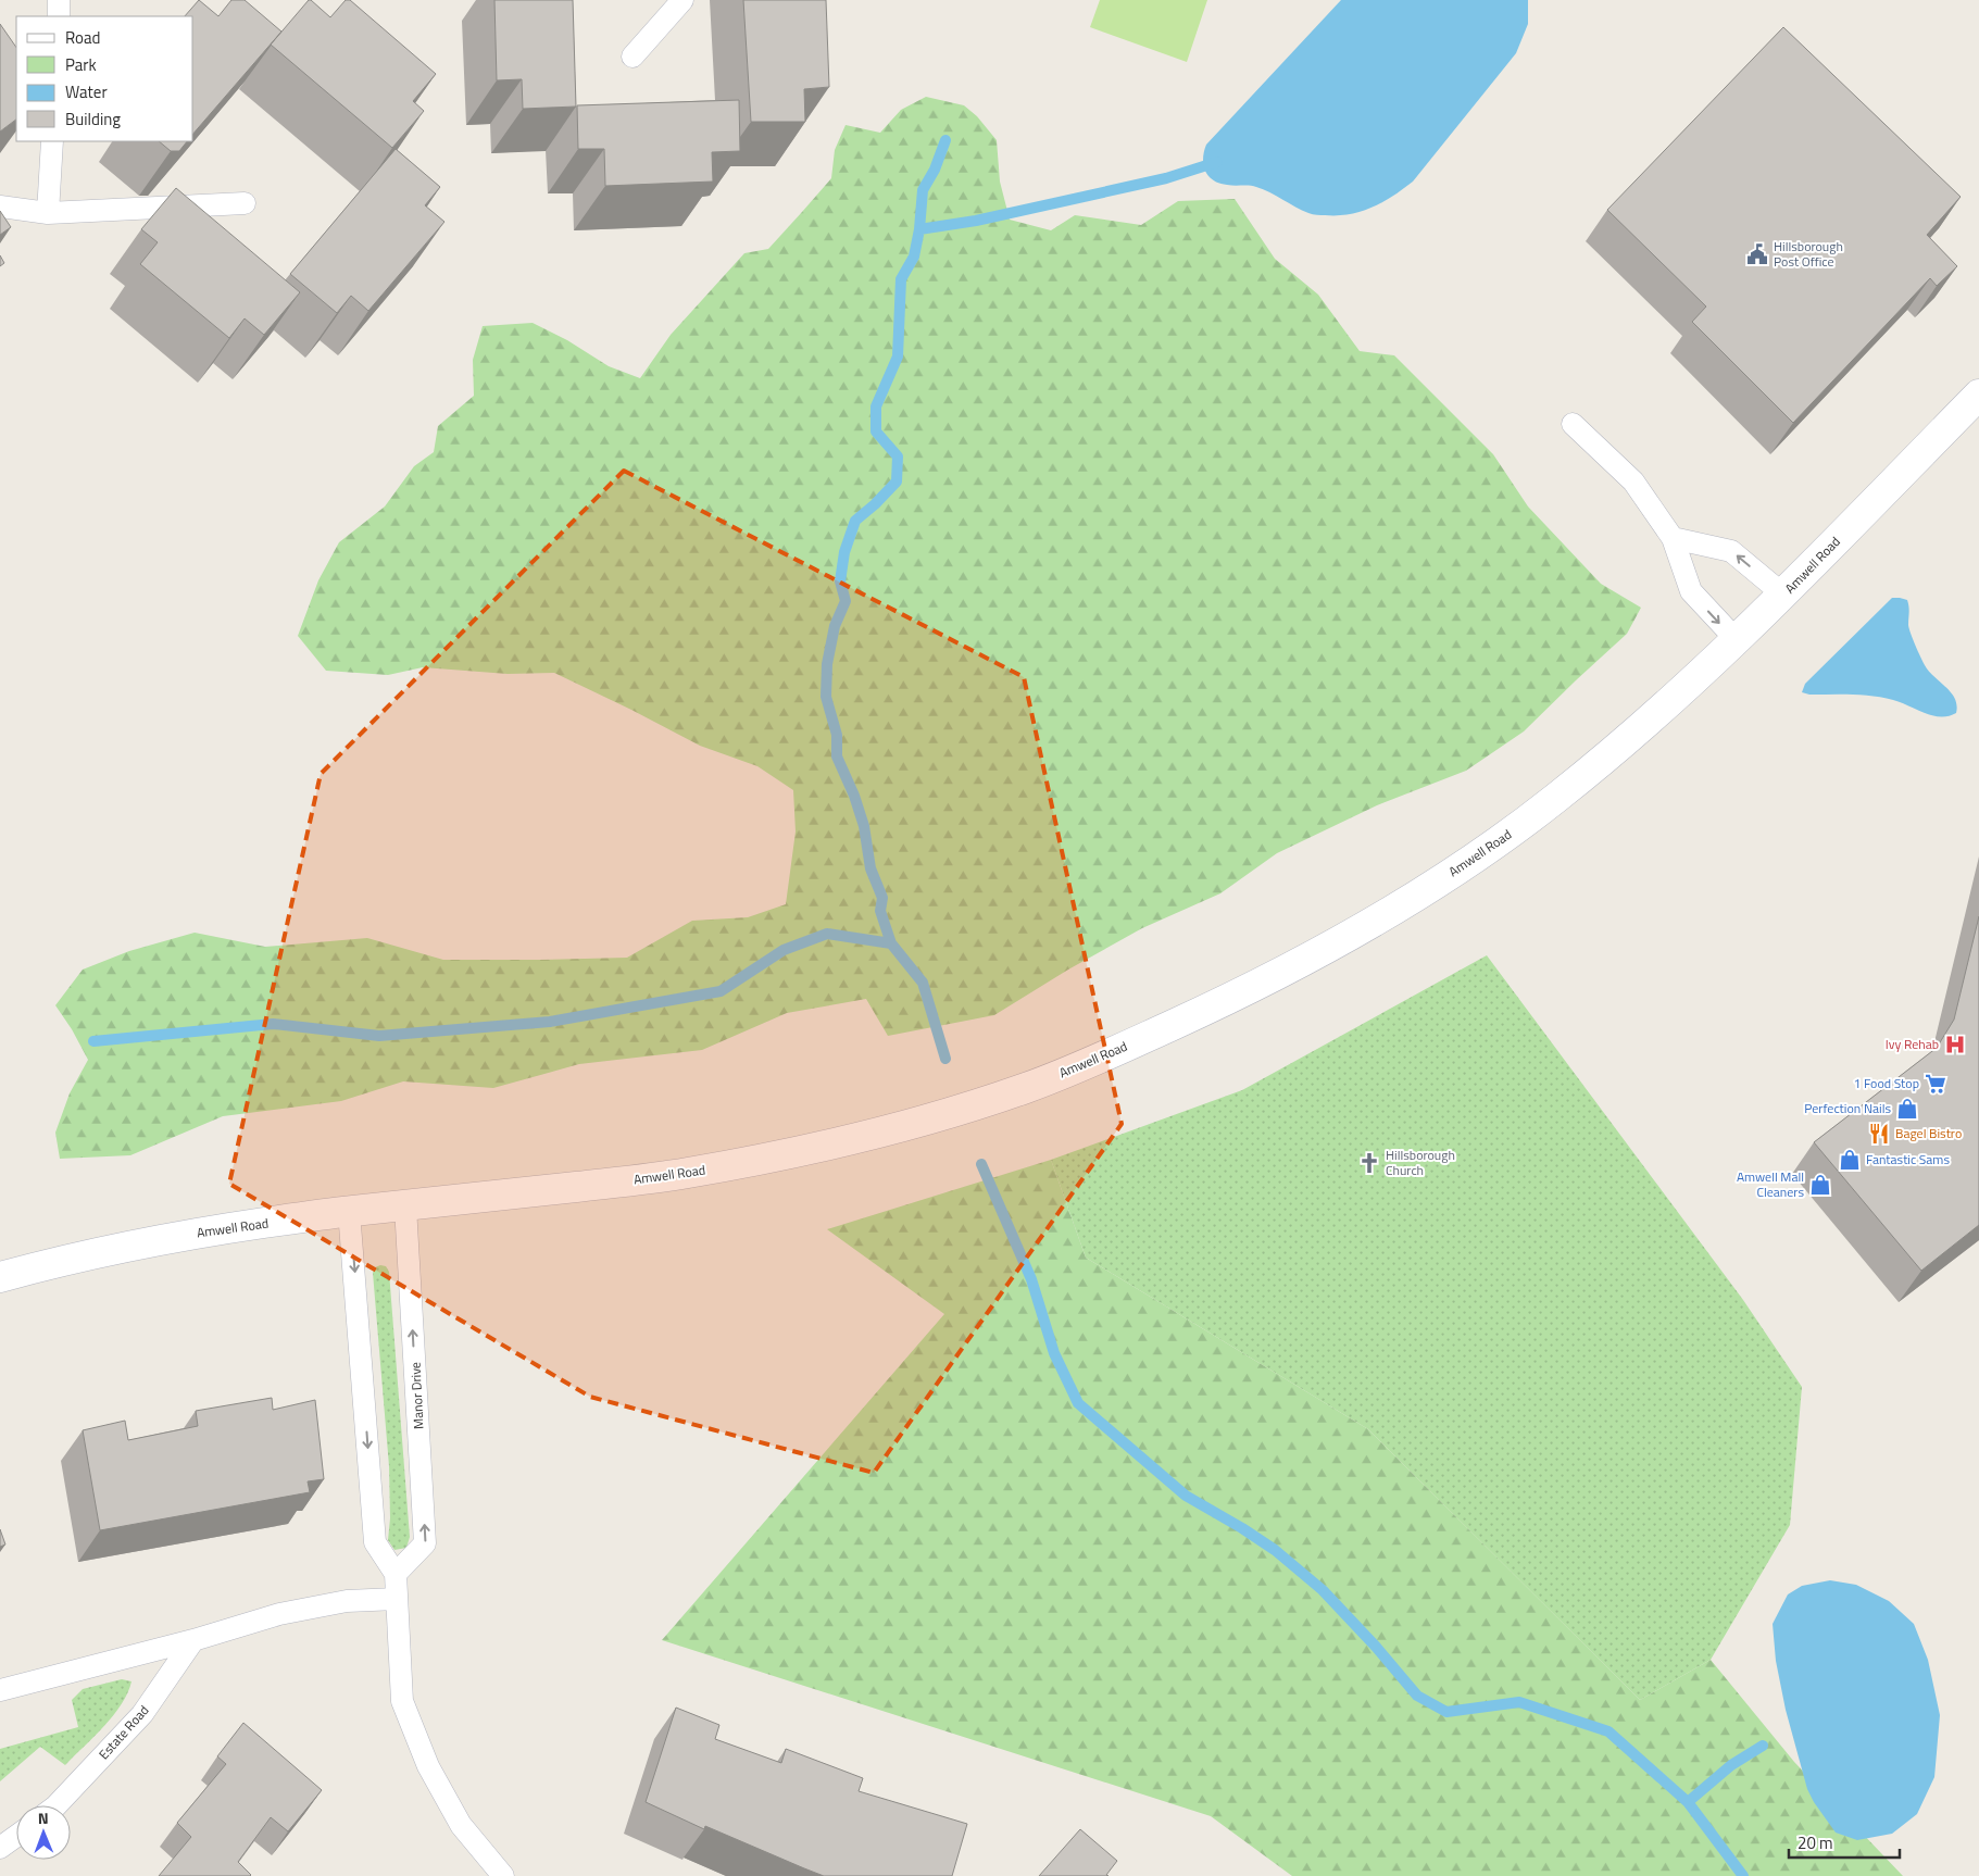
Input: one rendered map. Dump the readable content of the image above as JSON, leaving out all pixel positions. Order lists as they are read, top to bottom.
{
  "streets": {
    "main road": ["Amwell Road"],
    "lane": ["Manor Drive", "Estate Road"]
  },
  "crossings": [
    ["Amwell Road", "Manor Drive"]
  ],
  "places": {
    "public building": ["Hillsborough Post Office"],
    "hospital": ["Ivy Rehab"],
    "supermarket": ["1 Food Stop"],
    "shop": ["Perfection Nails", "Fantastic Sams", "Amwell Mall Cleaners"],
    "restaurant": ["Bagel Bistro"],
    "church": ["Hillsborough Church"]
  },
  "legend": [
    "Road",
    "Park",
    "Water",
    "Building"
  ],
  "scale_bar": "20 m",
  "north": "top"
}
